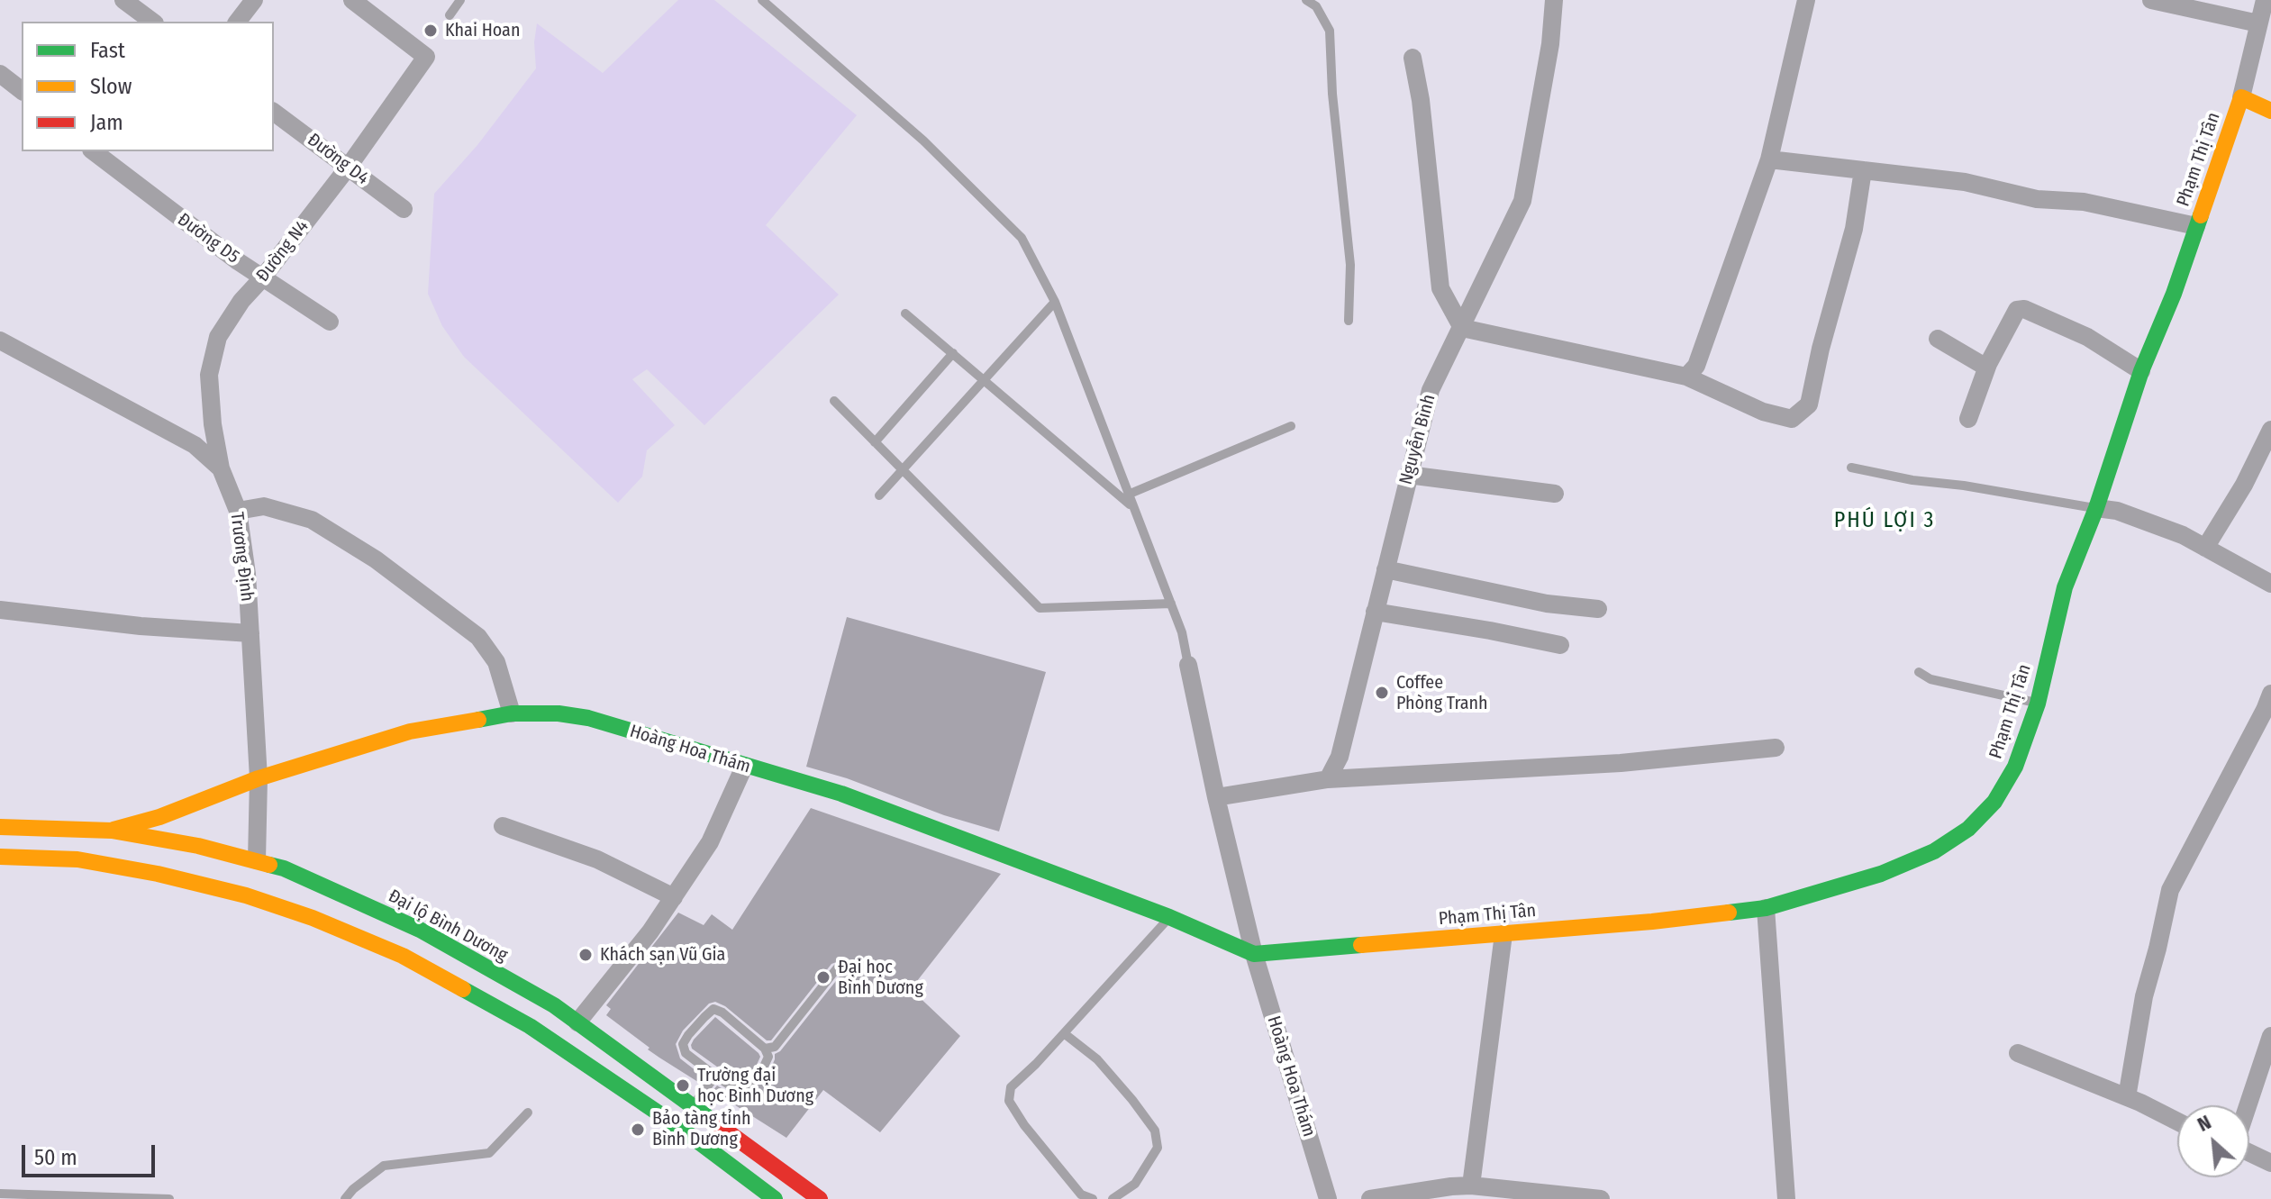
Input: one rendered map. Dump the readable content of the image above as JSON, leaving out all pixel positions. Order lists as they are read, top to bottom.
{
  "streets": {
    "main road": ["Phạm Thị Tân", "Hoàng Hoa Thám", "Đại lộ Bình Dương"],
    "street": [
      "Đường D4",
      "Đường D5",
      "Đường N4",
      "Nguyễn Bình",
      "Trương Định"
    ]
  },
  "crossings": [
    ["Đường D4", "Đường N4"],
    ["Phạm Thị Tân", "Hoàng Hoa Thám"],
    ["Đường D5", "Đường N4"],
    ["Đường N4", "Trương Định"],
    ["Trương Định", "Hoàng Hoa Thám"],
    ["Trương Định", "Đại lộ Bình Dương"],
    ["Hoàng Hoa Thám", "Đại lộ Bình Dương"]
  ],
  "districts": ["PHÚ LỢI 3"],
  "places": [
    "Khai Hoan",
    "Coffee Phòng Tranh",
    "Khách sạn Vũ Gia",
    "Đại học Bình Dương",
    "Trường đại học Bình Dương",
    "Bảo tàng tỉnh Bình Dương"
  ],
  "legend": ["Fast", "Slow", "Jam"],
  "scale_bar": "50 m",
  "north": "top left"
}
